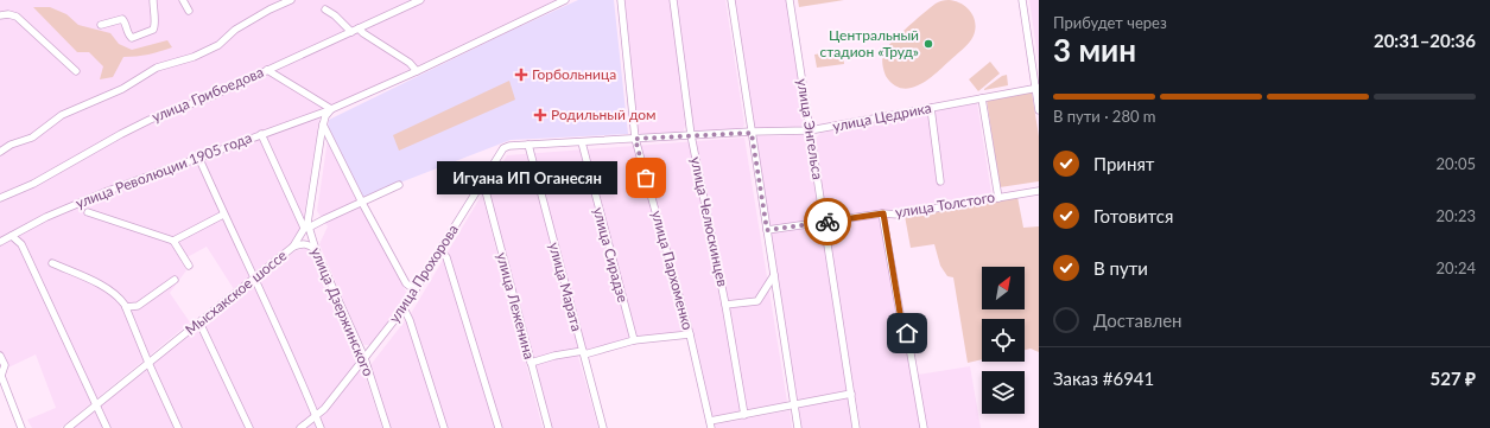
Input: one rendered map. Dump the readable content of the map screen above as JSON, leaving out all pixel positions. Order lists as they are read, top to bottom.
{
  "streets": {
    "street": [
      "улица Грибоедова",
      "улица Цедрика",
      "улица Энгельса",
      "улица Революции 1905 года",
      "улица Толстого",
      "улица Челюскинцев",
      "улица Сирадзе",
      "улица Пархоменко",
      "улица Прохорова",
      "улица Марата",
      "Мысхакское шоссе",
      "улица Леженина",
      "улица Дзержинского"
    ]
  },
  "crossings": [
    ["улица Цедрика", "улица Энгельса"],
    ["улица Цедрика", "улица Челюскинцев"],
    ["улица Цедрика", "улица Сирадзе"],
    ["улица Цедрика", "улица Пархоменко"],
    ["улица Цедрика", "улица Прохорова"],
    ["улица Цедрика", "улица Марата"],
    ["улица Энгельса", "улица Толстого"],
    ["улица Революции 1905 года", "Мысхакское шоссе"],
    ["улица Революции 1905 года", "улица Дзержинского"],
    ["улица Прохорова", "улица Леженина"],
    ["улица Прохорова", "улица Дзержинского"],
    ["Мысхакское шоссе", "улица Дзержинского"]
  ],
  "places": {
    "other": ["Центральный стадион «Труд»", "Игуана ИП Оганесян"],
    "health": ["Горбольница", "Родильный дом"]
  },
  "north": "top right",
  "page": {
    "heading": ["3 мин", "Прибудет через", "20:31–20:36"],
    "panel": ["Заказ #6941", "527 ₽"],
    "bar": "В пути · 280 m",
    "list": [
      ["Принят", "20:05"],
      ["Готовится", "20:23"],
      ["В пути", "20:24"],
      "Доставлен"
    ],
    "bubble": "Игуана ИП Оганесян"
  }
}
